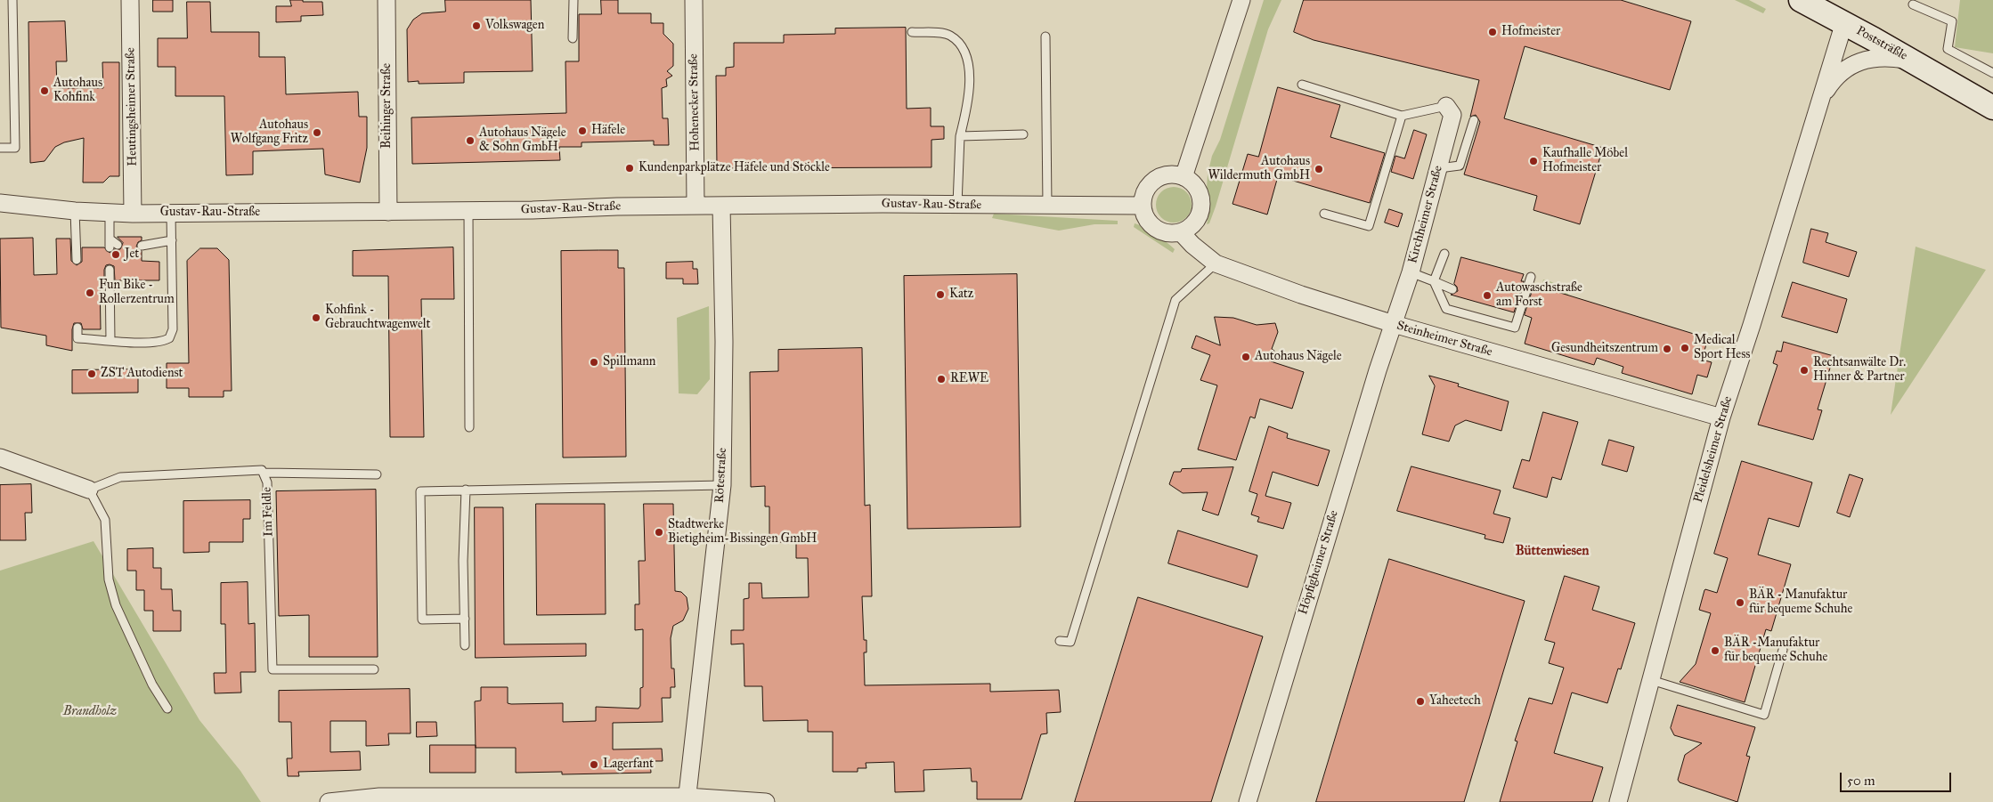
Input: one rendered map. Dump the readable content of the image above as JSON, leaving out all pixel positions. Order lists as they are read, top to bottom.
{
  "streets": {
    "main road": ["Poststräßle"],
    "street": [
      "Hohenecker Straße",
      "Beihinger Straße",
      "Heutingsheimer Straße",
      "Gustav-Rau-Straße",
      "Kirchheimer Straße",
      "Steinheimer Straße",
      "Pleidelsheimer Straße",
      "Rötestraße",
      "Höpfigheimer Straße"
    ],
    "lane": ["Im Feldle"]
  },
  "crossings": [
    ["Poststräßle", "Pleidelsheimer Straße"],
    ["Hohenecker Straße", "Gustav-Rau-Straße"],
    ["Beihinger Straße", "Gustav-Rau-Straße"],
    ["Heutingsheimer Straße", "Gustav-Rau-Straße"],
    ["Gustav-Rau-Straße", "Steinheimer Straße"],
    ["Gustav-Rau-Straße", "Rötestraße"],
    ["Kirchheimer Straße", "Steinheimer Straße"],
    ["Kirchheimer Straße", "Höpfigheimer Straße"],
    ["Steinheimer Straße", "Pleidelsheimer Straße"],
    ["Steinheimer Straße", "Höpfigheimer Straße"]
  ],
  "districts": ["Büttenwiesen"],
  "parks": ["Brandholz"],
  "places": [
    "Volkswagen",
    "Hofmeister",
    "Autohaus Kohfink",
    "Häfele",
    "Autohaus Wolfgang Fritz",
    "Autohaus Nägele & Sohn GmbH",
    "Kaufhalle Möbel Hofmeister",
    "Kundenparkplätze Häfele und Stöckle",
    "Autohaus Wildermuth GmbH",
    "Jet",
    "Fun Bike - Rollerzentrum",
    "Katz",
    "Autowaschstraße am Forst",
    "Kohfink - Gebrauchtwagenwelt",
    "Medical Sport Hess",
    "Gesundheitszentrum",
    "Autohaus Nägele",
    "Spillmann",
    "Rechtsanwälte Dr. Hinner & Partner",
    "ZST Autodienst",
    "REWE",
    "Stadtwerke Bietigheim-Bissingen GmbH",
    "BÄR - Manufaktur für bequeme Schuhe",
    "BÄR -Manufaktur für bequeme Schuhe",
    "Yaheetech",
    "Lagerfant"
  ],
  "scale_bar": "50 m"
}
